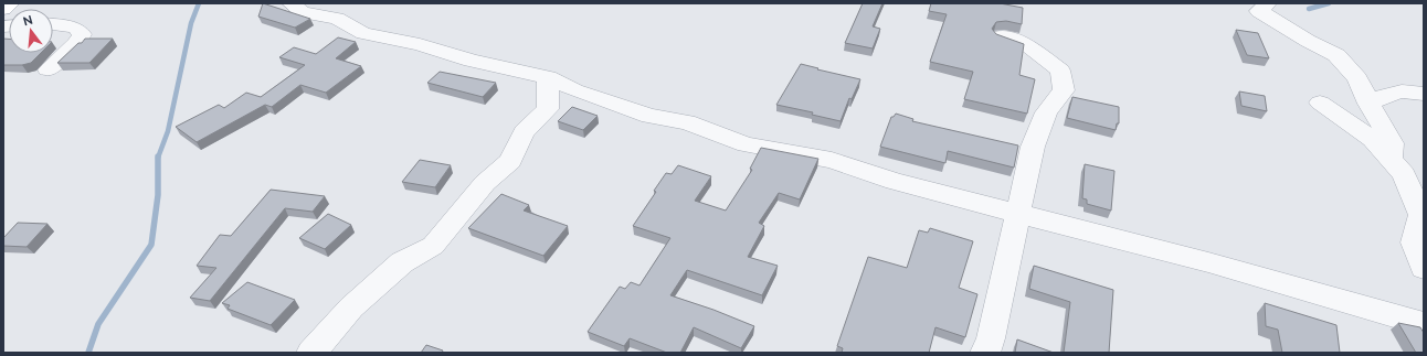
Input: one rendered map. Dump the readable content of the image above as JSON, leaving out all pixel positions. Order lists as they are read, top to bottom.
{
  "north": "top"
}
